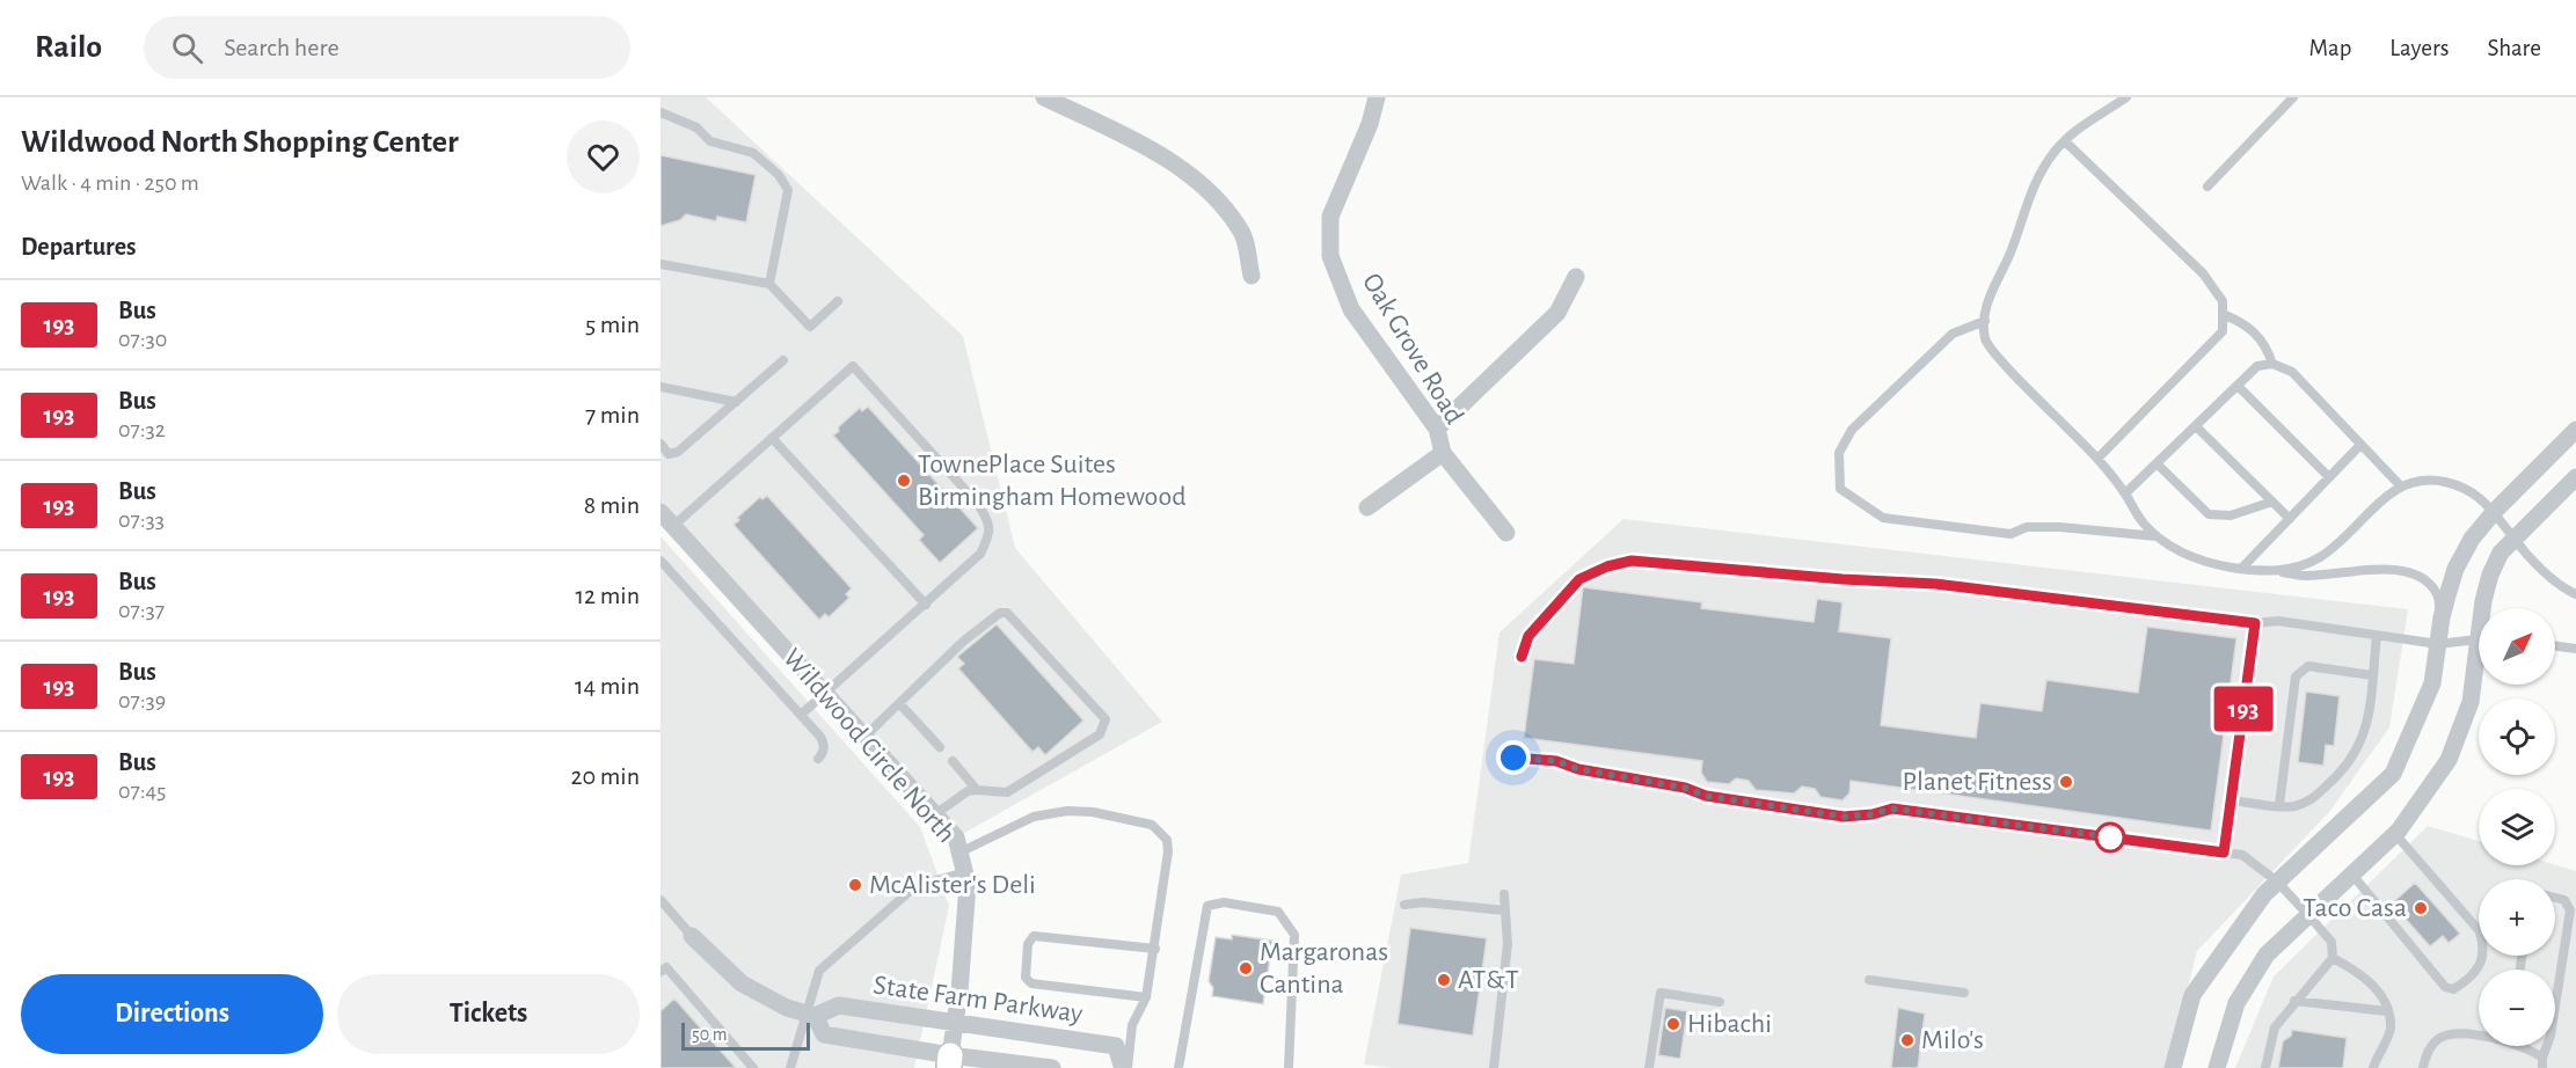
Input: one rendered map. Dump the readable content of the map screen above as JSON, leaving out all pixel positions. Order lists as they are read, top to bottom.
{
  "streets": {
    "street": ["Oak Grove Road", "Wildwood Circle North", "State Farm Parkway"]
  },
  "crossings": [
    ["Wildwood Circle North", "State Farm Parkway"]
  ],
  "places": [
    "TownePlace Suites Birmingham Homewood",
    "Planet Fitness",
    "McAlister's Deli",
    "Taco Casa",
    "Margaronas Cantina",
    "AT&T",
    "Hibachi",
    "Milo's"
  ],
  "lines": ["bus line 193"],
  "scale_bar": "50 m",
  "north": "top right",
  "page": {
    "header": "Railo",
    "search": "Search here",
    "nav": ["Map", "Layers", "Share"],
    "heading": [
      ["Wildwood North Shopping Center", "Walk · 4 min · 250 m"],
      "Departures"
    ],
    "on_map": "193",
    "list": [
      {
        "mark": "193",
        "name": "Bus",
        "note": "07:30",
        "value": "5 min"
      },
      {
        "mark": "193",
        "name": "Bus",
        "note": "07:32",
        "value": "7 min"
      },
      {
        "mark": "193",
        "name": "Bus",
        "note": "07:33",
        "value": "8 min"
      },
      {
        "mark": "193",
        "name": "Bus",
        "note": "07:37",
        "value": "12 min"
      },
      {
        "mark": "193",
        "name": "Bus",
        "note": "07:39",
        "value": "14 min"
      },
      {
        "mark": "193",
        "name": "Bus",
        "note": "07:45",
        "value": "20 min"
      }
    ],
    "map_buttons": ["+", "−"],
    "buttons": ["Directions", "Tickets"],
    "scale": "50 m"
  }
}
